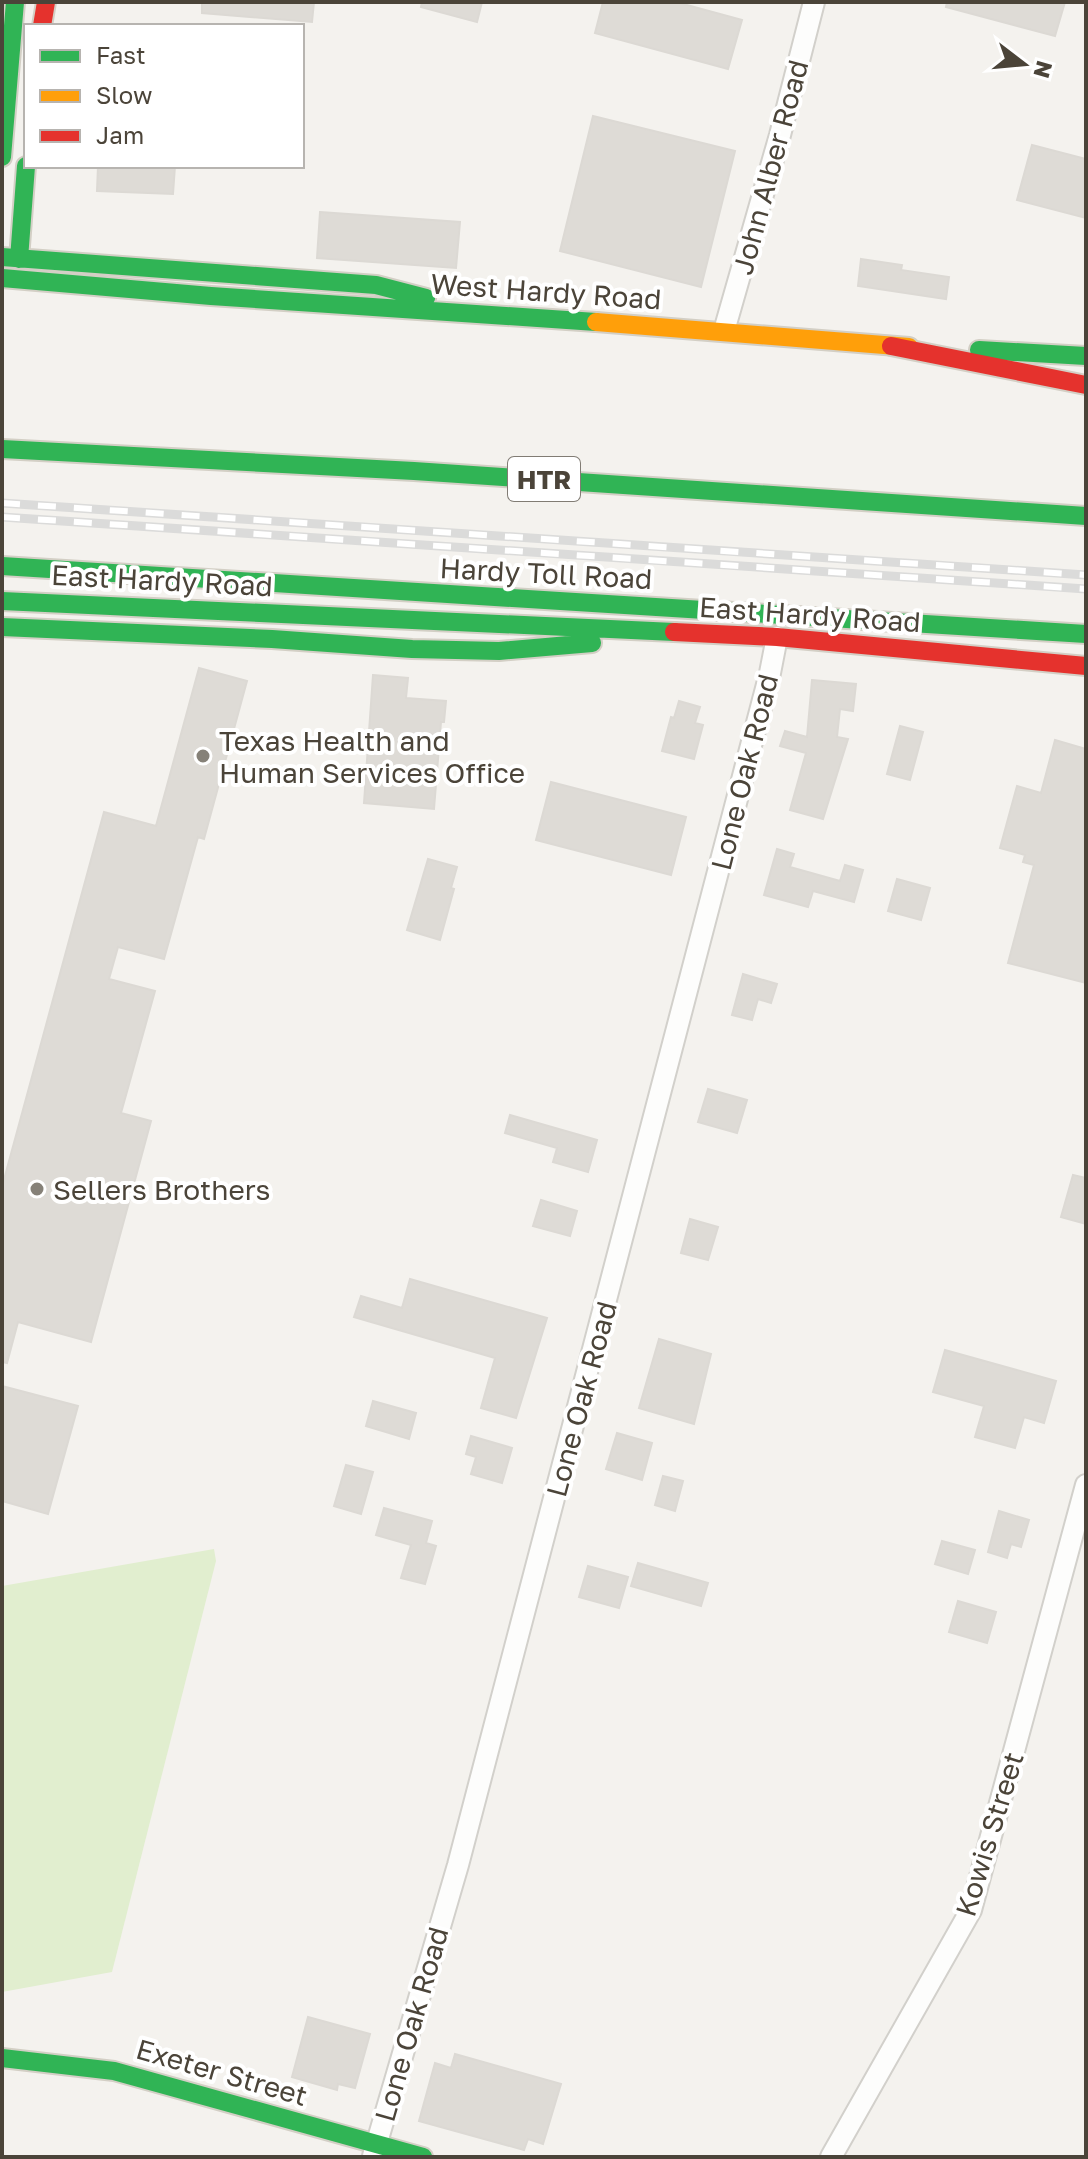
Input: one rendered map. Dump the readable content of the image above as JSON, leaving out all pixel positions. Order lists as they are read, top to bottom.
{
  "streets": {
    "main road": [
      "West Hardy Road",
      "HTR",
      "Hardy Toll Road",
      "East Hardy Road",
      "Exeter Street"
    ],
    "street": ["John Alber Road", "Lone Oak Road", "Kowis Street"]
  },
  "crossings": [
    ["John Alber Road", "West Hardy Road"],
    ["East Hardy Road", "Lone Oak Road"],
    ["Lone Oak Road", "Exeter Street"]
  ],
  "places": ["Texas Health and Human Services Office", "Sellers Brothers"],
  "legend": ["Fast", "Slow", "Jam"],
  "north": "right"
}
